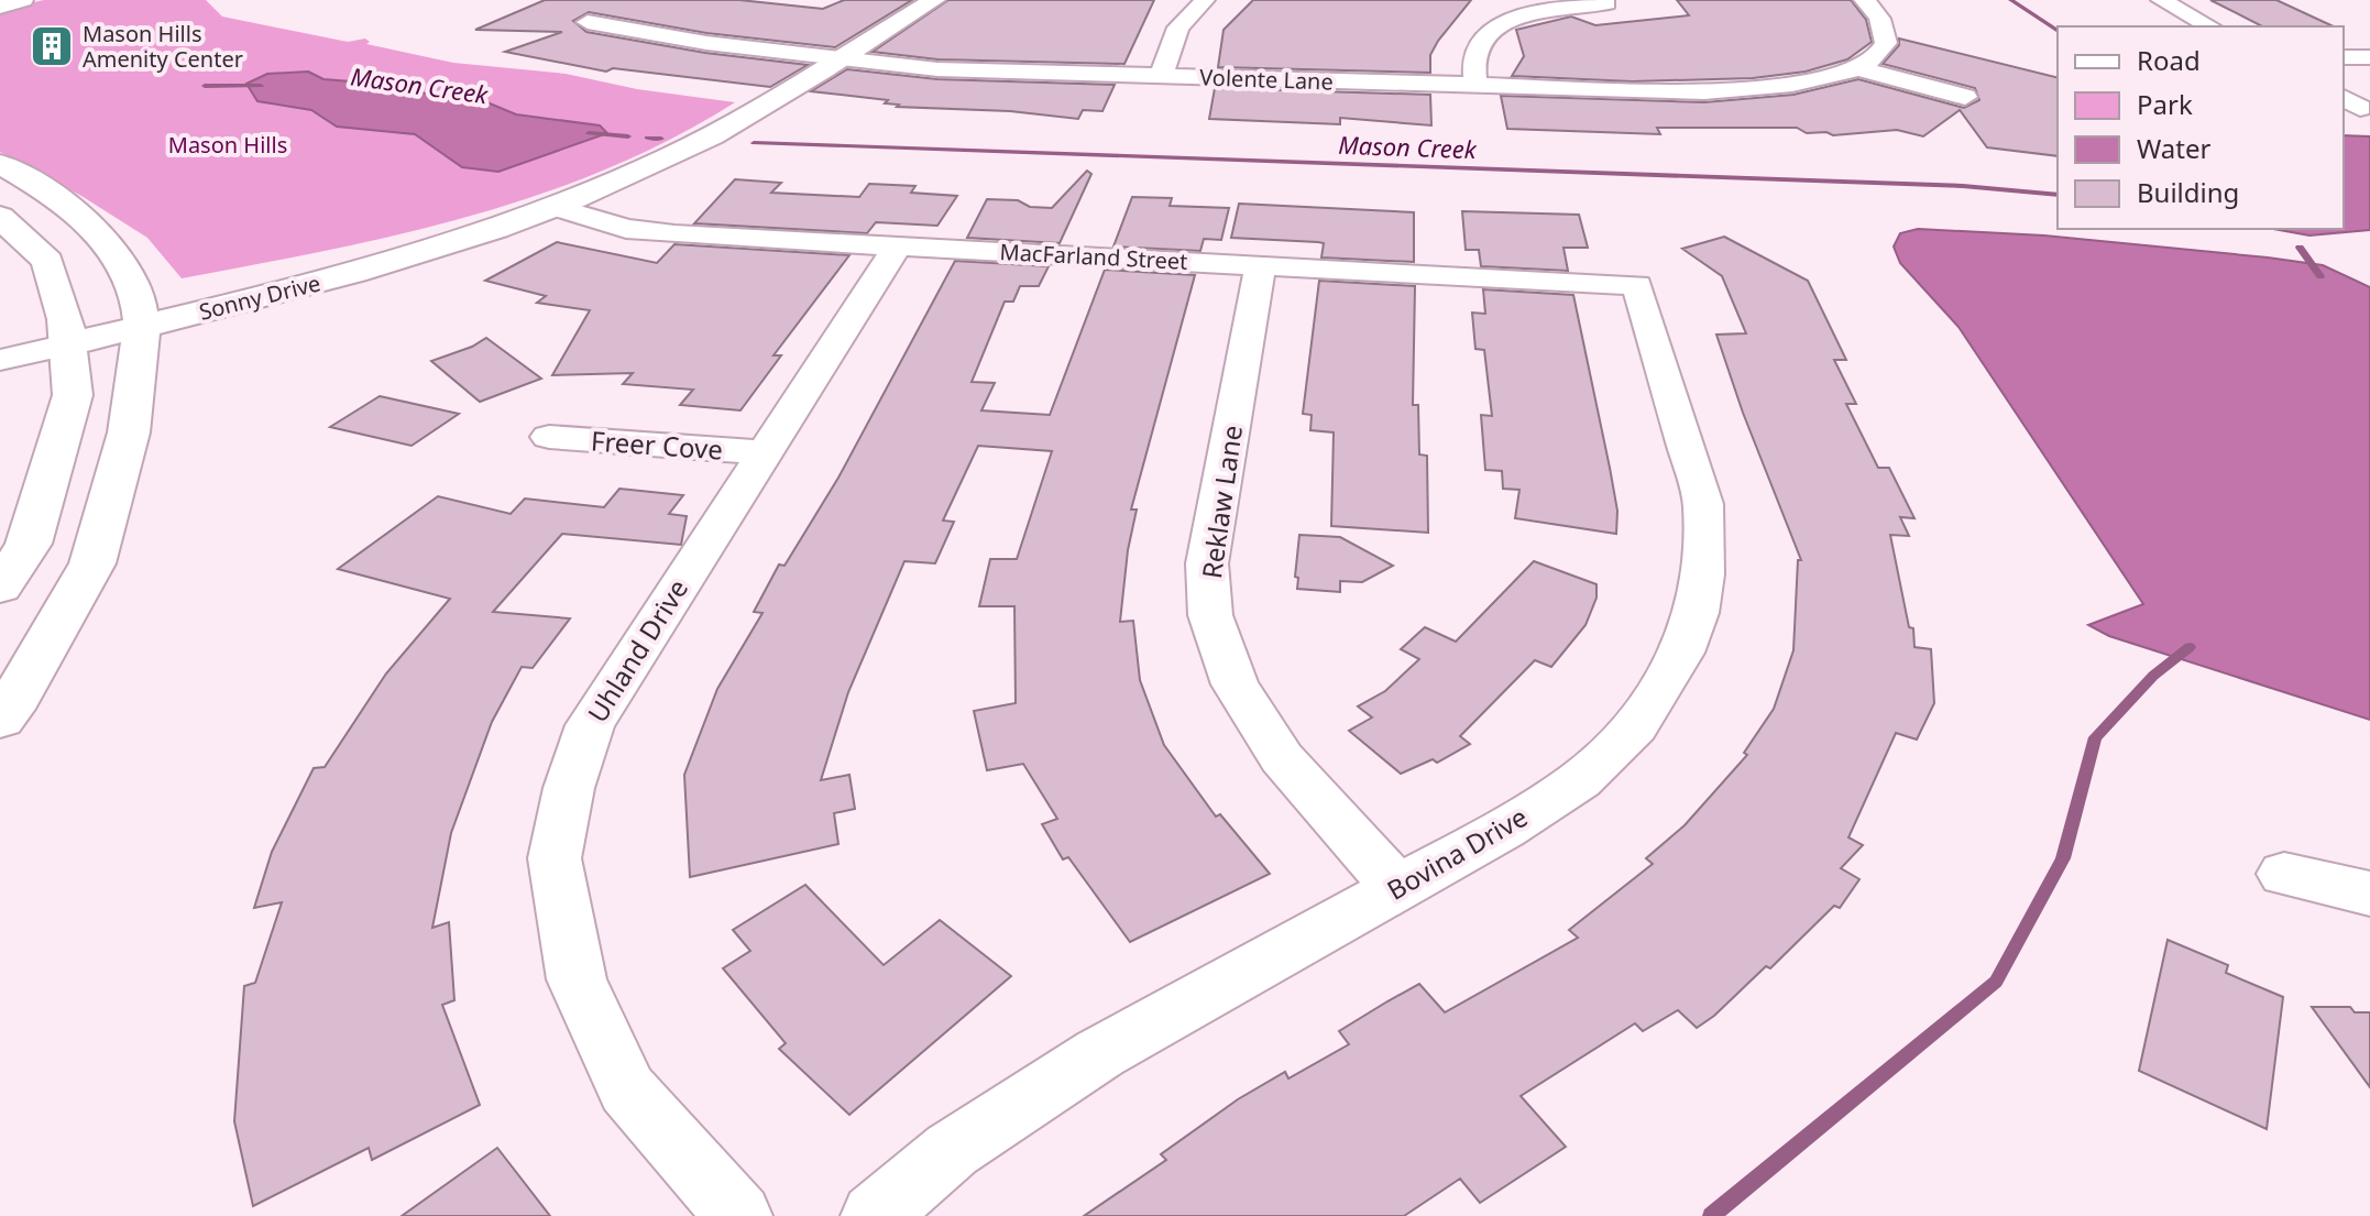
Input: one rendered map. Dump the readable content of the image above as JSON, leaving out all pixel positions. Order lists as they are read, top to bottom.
{
  "streets": {
    "main road": ["Sonny Drive"],
    "street": [
      "Volente Lane",
      "MacFarland Street",
      "Freer Cove",
      "Reklaw Lane",
      "Uhland Drive",
      "Bovina Drive"
    ]
  },
  "crossings": [
    ["Volente Lane", "Sonny Drive"],
    ["MacFarland Street", "Sonny Drive"],
    ["MacFarland Street", "Reklaw Lane"],
    ["MacFarland Street", "Uhland Drive"],
    ["MacFarland Street", "Bovina Drive"],
    ["Freer Cove", "Uhland Drive"],
    ["Reklaw Lane", "Bovina Drive"]
  ],
  "water": ["Mason Creek"],
  "parks": ["Mason Hills"],
  "places": {
    "building": ["Mason Hills Amenity Center"]
  },
  "legend": [
    "Road",
    "Park",
    "Water",
    "Building"
  ]
}
